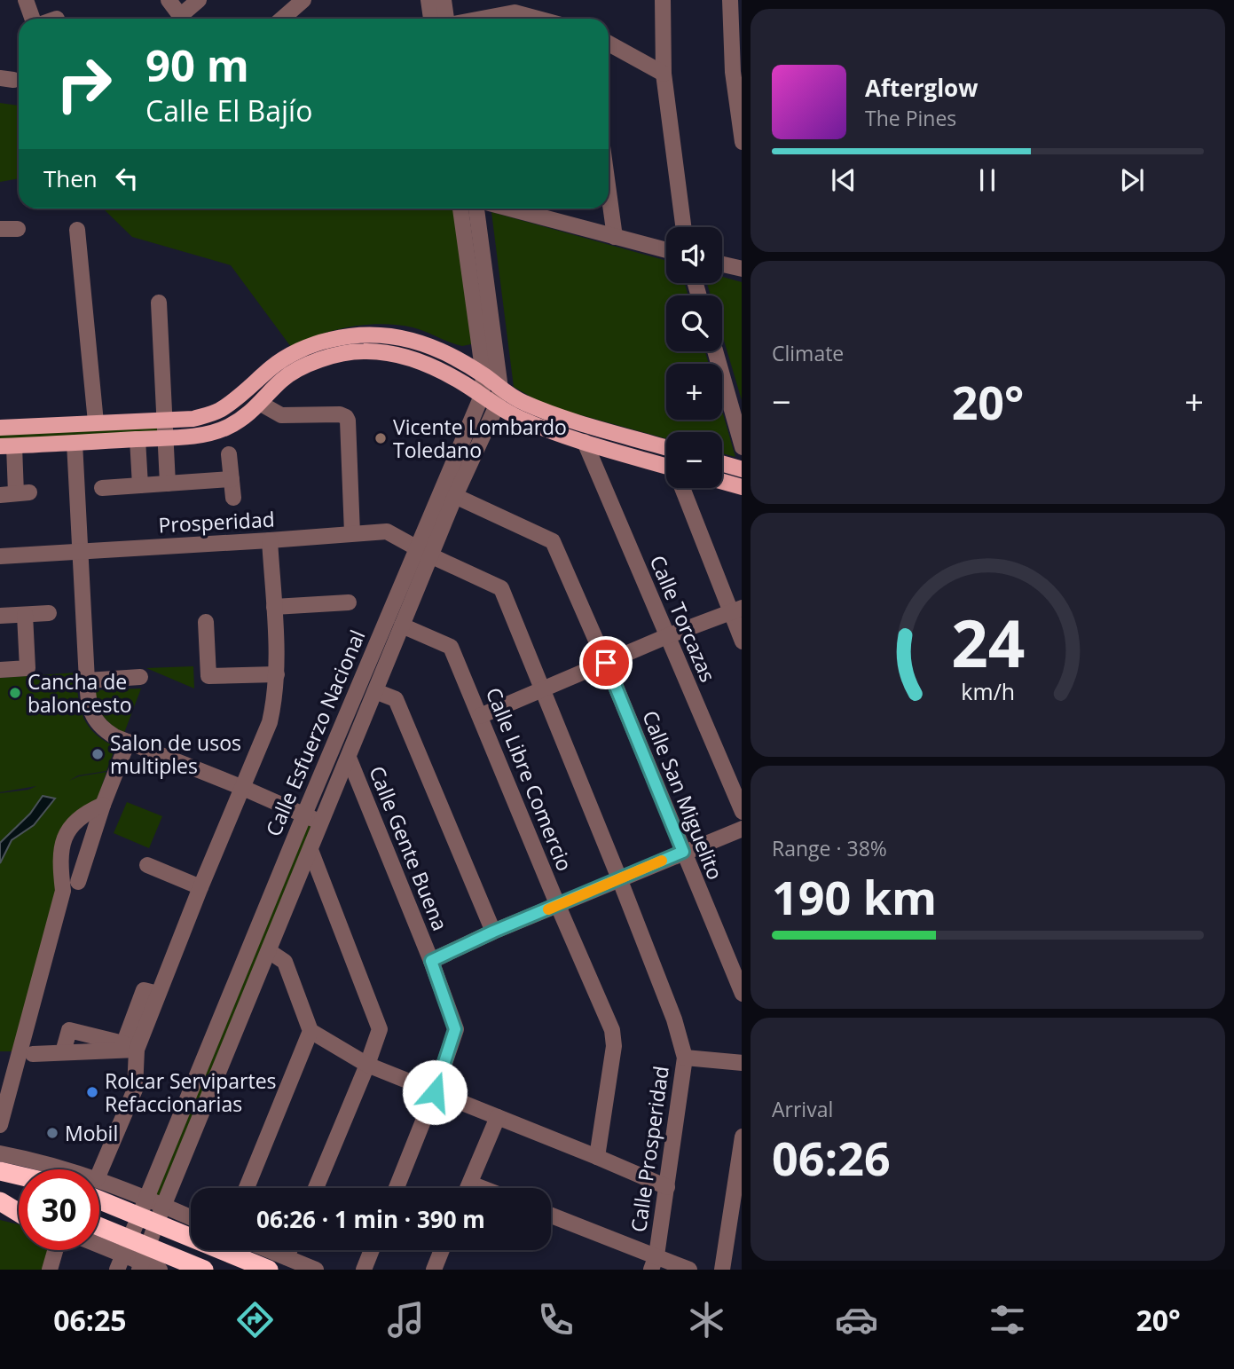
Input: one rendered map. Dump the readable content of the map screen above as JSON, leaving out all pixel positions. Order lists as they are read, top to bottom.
{
  "streets": {
    "street": [
      "Prosperidad",
      "Calle Torcazas",
      "Calle Esfuerzo Nacional",
      "Calle Libre Comercio",
      "Calle San Miguelito",
      "Calle Gente Buena",
      "Calle Prosperidad"
    ]
  },
  "crossings": [
    ["Prosperidad", "Calle Esfuerzo Nacional"],
    ["Prosperidad", "Calle Prosperidad"],
    ["Calle Esfuerzo Nacional", "Calle Libre Comercio"],
    ["Calle Esfuerzo Nacional", "Calle San Miguelito"],
    ["Calle Esfuerzo Nacional", "Calle Gente Buena"],
    ["Calle Esfuerzo Nacional", "Calle Prosperidad"]
  ],
  "places": [
    "Vicente Lombardo Toledano",
    "Cancha de baloncesto",
    "Salon de usos multiples",
    "Rolcar Servipartes Refaccionarias",
    "Mobil"
  ],
  "page": {
    "turn": ["90 m", "Calle El Bajío"],
    "song": ["Afterglow", "The Pines"],
    "then": "Then",
    "map_buttons": ["+", "−"],
    "tile": [
      "Climate",
      ["Range · 38%", "190 km"],
      ["Arrival", "06:26"]
    ],
    "heat": ["−", "20°", "+"],
    "limit": "30",
    "trip": "06:26 · 1 min · 390 m",
    "tabs": ["06:25", "20°"],
    "gauge": ["24", "km/h"]
  }
}
